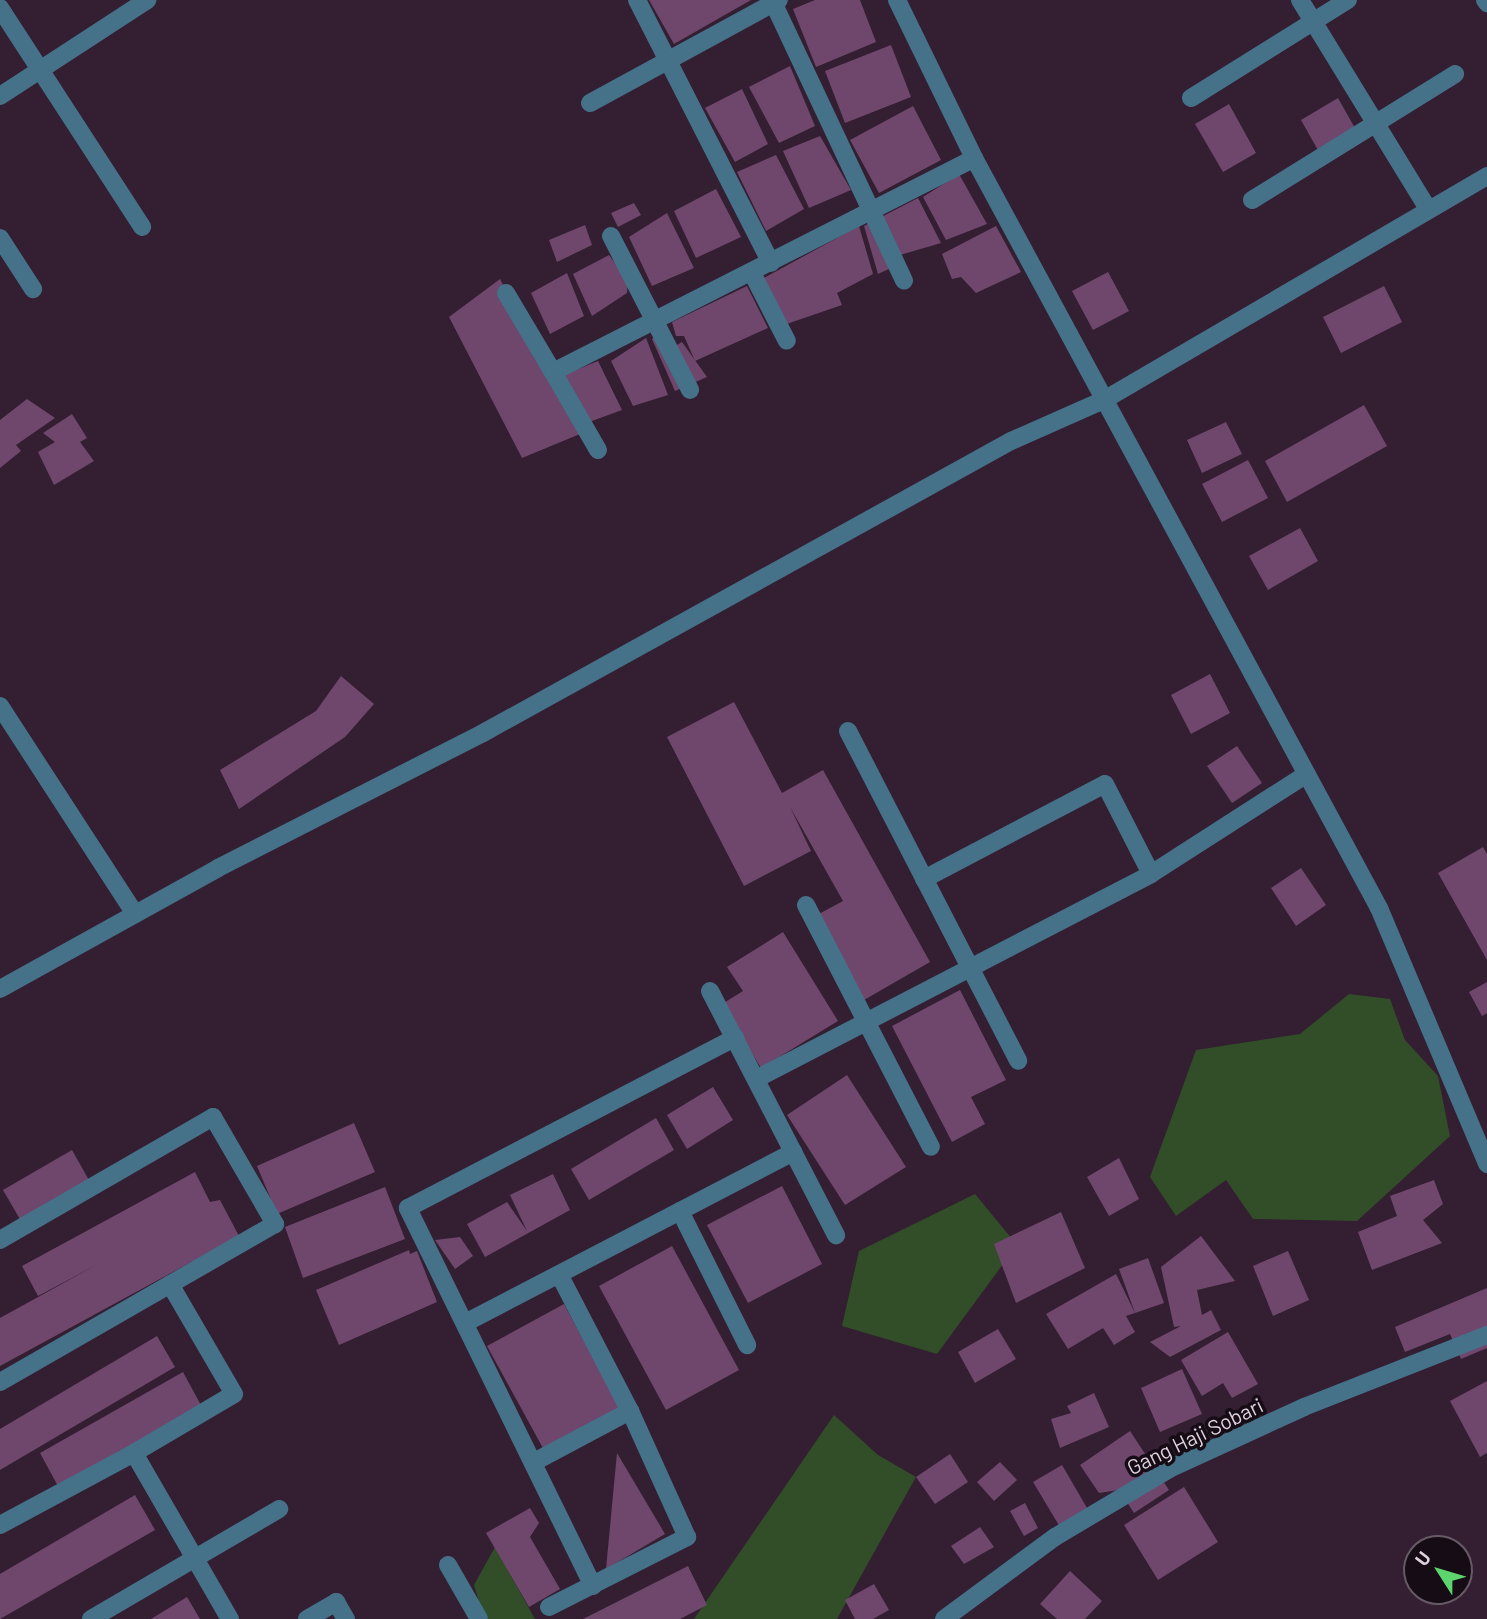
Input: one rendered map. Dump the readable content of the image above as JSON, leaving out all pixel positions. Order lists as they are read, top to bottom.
{
  "streets": {
    "street": ["Gang Haji Sobari"]
  },
  "north": "top left"
}
